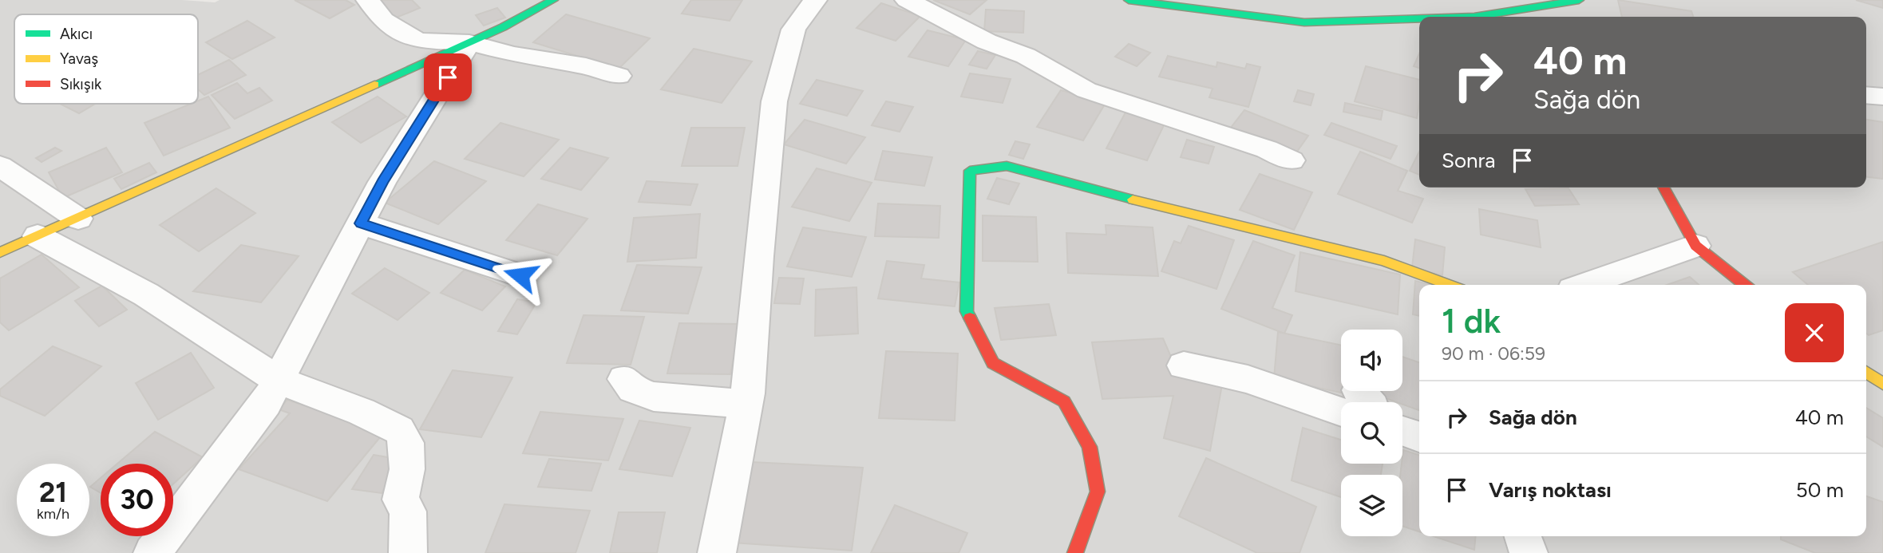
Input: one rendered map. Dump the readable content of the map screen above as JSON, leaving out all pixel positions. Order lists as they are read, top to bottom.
{
  "legend": ["Akıcı", "Yavaş", "Sıkışık"],
  "page": {
    "turn": ["40 m", "Sağa dön"],
    "then": "Sonra",
    "heading": ["1 dk", "90 m · 06:59"],
    "list": [
      {
        "name": "Sağa dön",
        "value": "40 m"
      },
      {
        "name": "Varış noktası",
        "value": "50 m"
      }
    ],
    "speed": "21 km/h",
    "limit": "30"
  }
}
